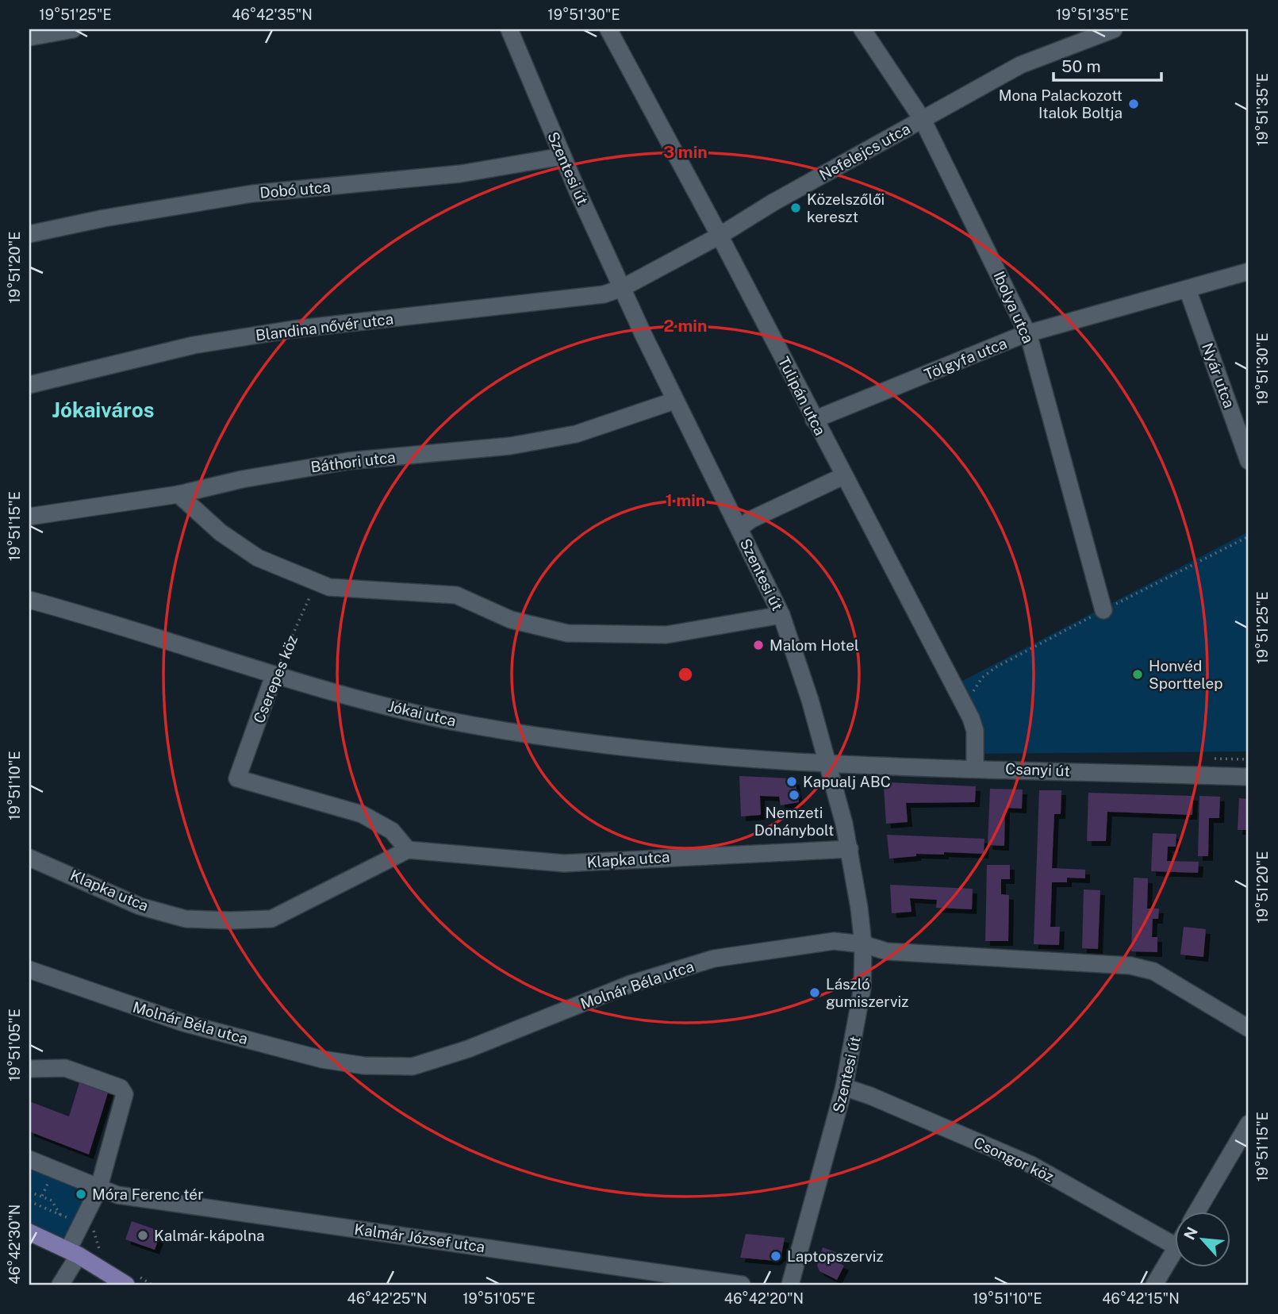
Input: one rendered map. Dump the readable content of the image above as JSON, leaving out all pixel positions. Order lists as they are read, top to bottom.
{
  "streets": {
    "street": [
      "Nefelejcs utca",
      "Szentesi út",
      "Dobó utca",
      "Ibolya utca",
      "Blandina nővér utca",
      "Tölgyfa utca",
      "Nyár utca",
      "Tulipán utca",
      "Báthori utca",
      "Cserepes köz",
      "Jókai utca",
      "Csanyi út",
      "Klapka utca",
      "Molnár Béla utca",
      "Csongor köz",
      "Kalmár József utca"
    ]
  },
  "crossings": [
    ["Nefelejcs utca", "Szentesi út"],
    ["Nefelejcs utca", "Ibolya utca"],
    ["Nefelejcs utca", "Blandina nővér utca"],
    ["Nefelejcs utca", "Tulipán utca"],
    ["Szentesi út", "Dobó utca"],
    ["Szentesi út", "Blandina nővér utca"],
    ["Szentesi út", "Báthori utca"],
    ["Szentesi út", "Jókai utca"],
    ["Szentesi út", "Csanyi út"],
    ["Szentesi út", "Klapka utca"],
    ["Szentesi út", "Molnár Béla utca"],
    ["Szentesi út", "Csongor köz"],
    ["Ibolya utca", "Tölgyfa utca"],
    ["Tölgyfa utca", "Nyár utca"],
    ["Tölgyfa utca", "Tulipán utca"],
    ["Tulipán utca", "Csanyi út"],
    ["Cserepes köz", "Jókai utca"],
    ["Cserepes köz", "Klapka utca"],
    ["Jókai utca", "Csanyi út"]
  ],
  "districts": ["Jókaiváros"],
  "places": [
    "Mona Palackozott Italok Boltja",
    "Közelszőlői kereszt",
    "Malom Hotel",
    "Honvéd Sporttelep",
    "Kapualj ABC",
    "Nemzeti Dohánybolt",
    "László gumiszerviz",
    "Móra Ferenc tér",
    "Kalmár-kápolna",
    "Laptopszerviz"
  ],
  "scale_bar": "50 m",
  "north": "top left",
  "coordinates": [
    "19°51'25\"E",
    "46°42'35\"N",
    "19°51'30\"E",
    "19°51'35\"E",
    "19°51'20\"E",
    "19°51'15\"E",
    "19°51'10\"E",
    "19°51'05\"E",
    "46°42'30\"N",
    "46°42'25\"N",
    "46°42'20\"N",
    "46°42'15\"N"
  ],
  "rings": ["3 min", "2 min", "1 min"]
}
